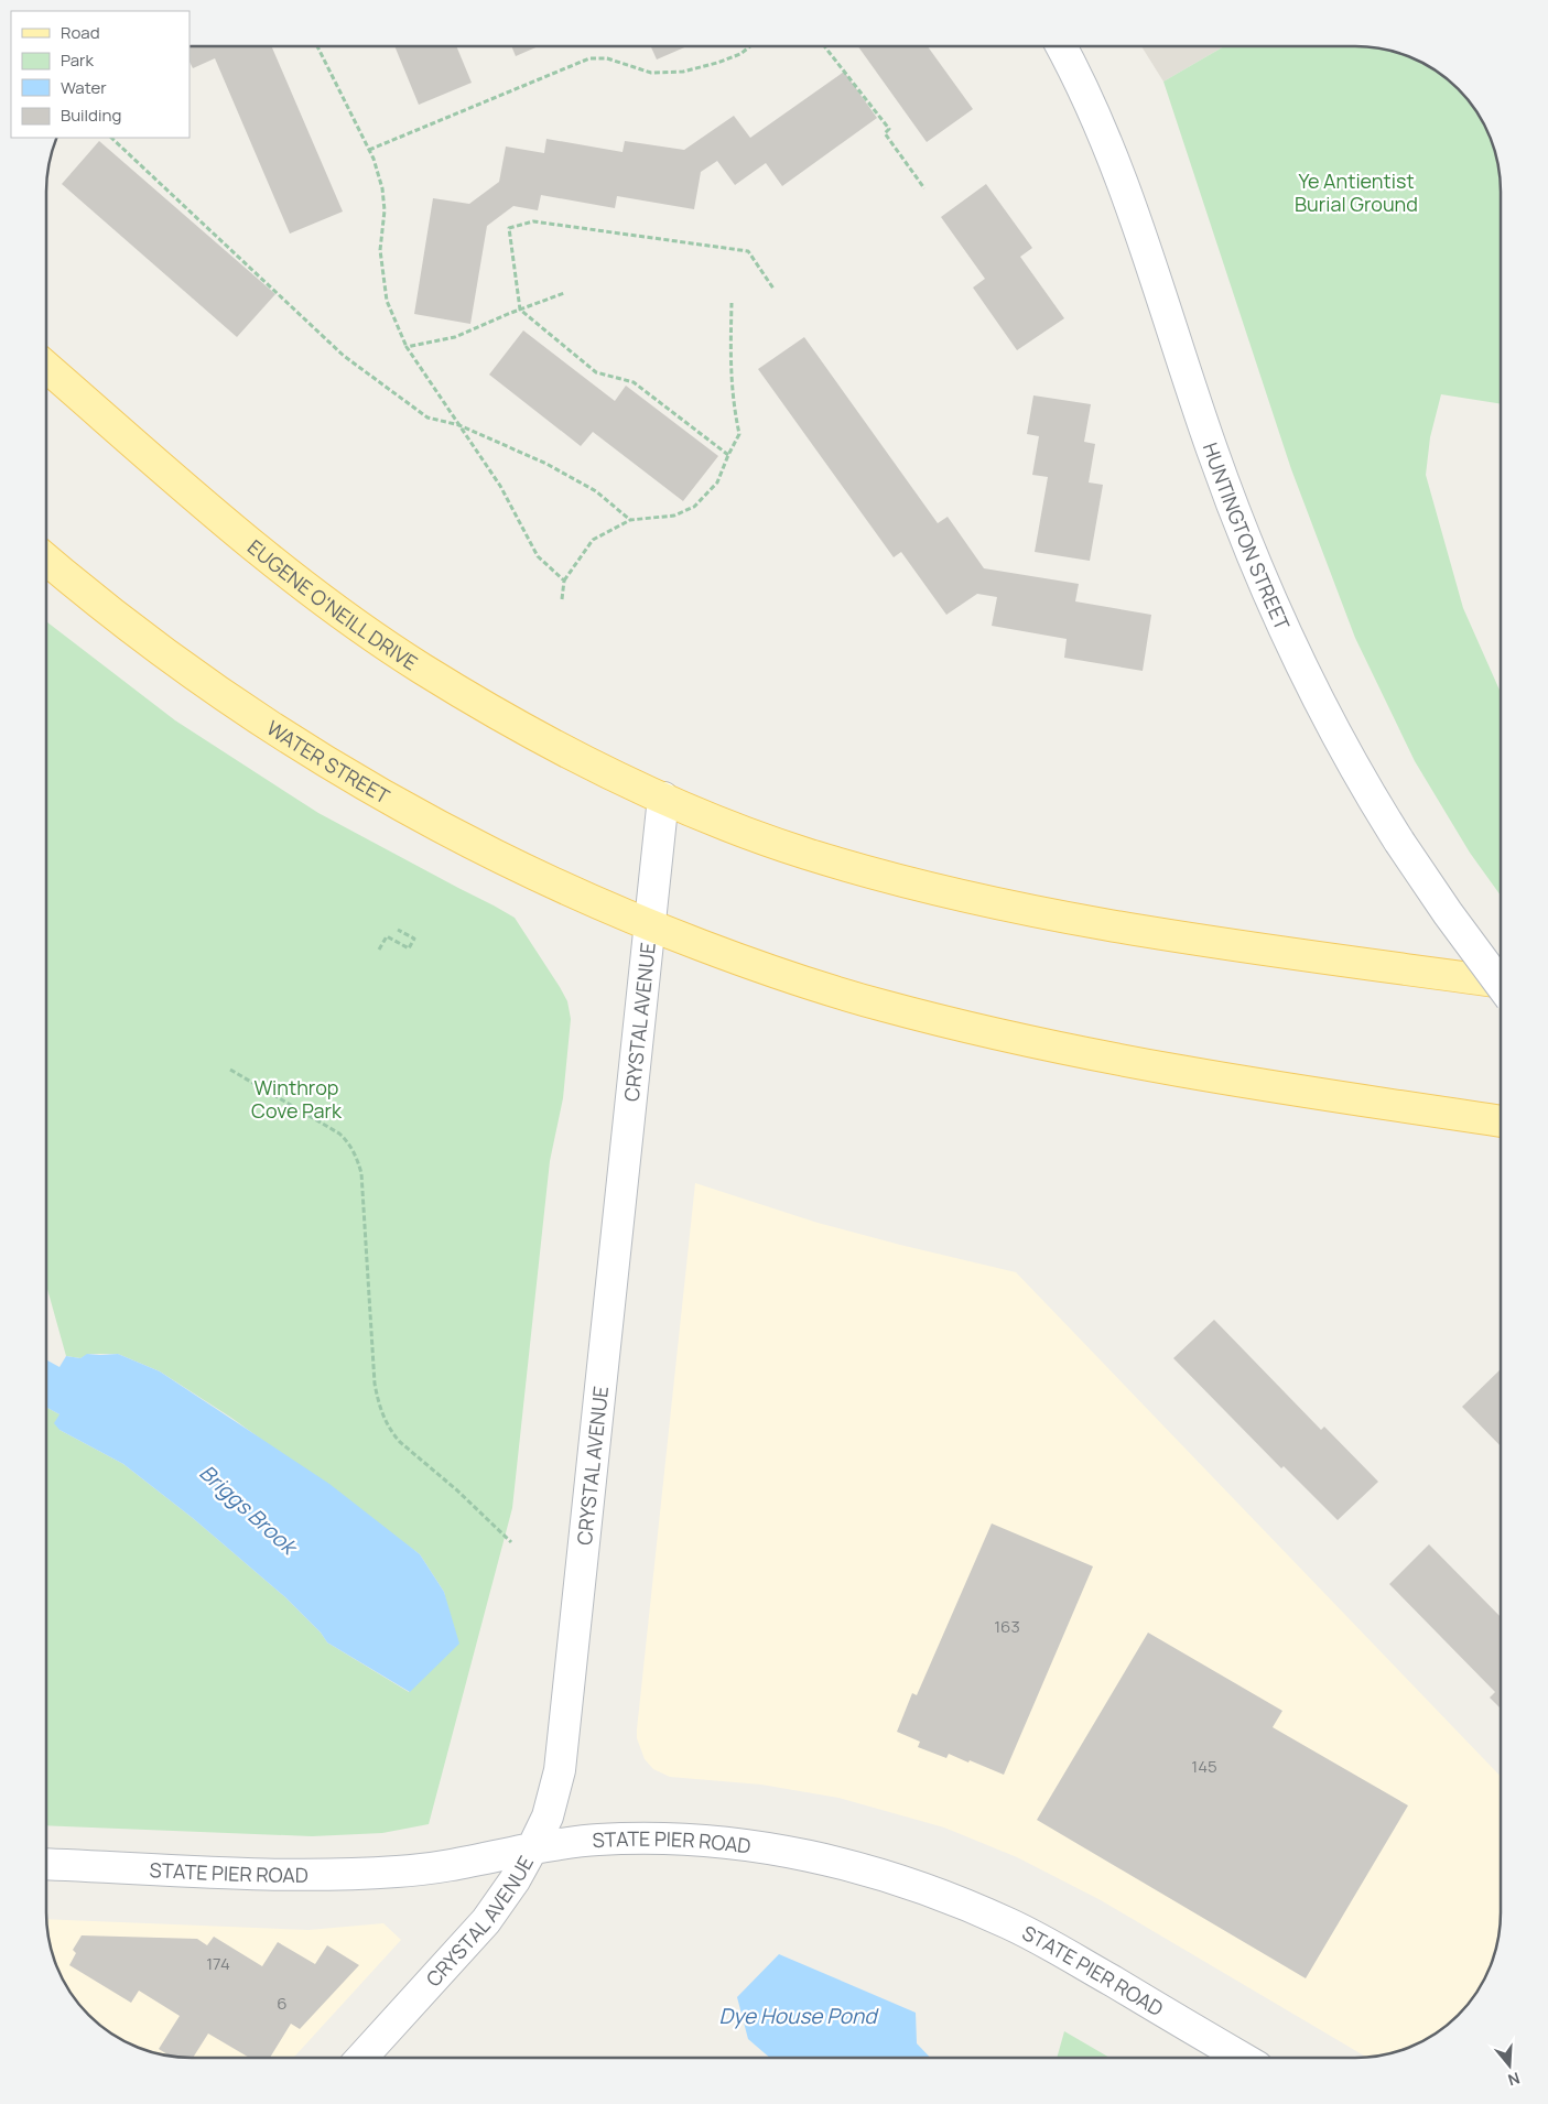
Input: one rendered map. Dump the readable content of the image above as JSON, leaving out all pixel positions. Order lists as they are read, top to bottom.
{
  "streets": {
    "main road": [
      "HUNTINGTON STREET",
      "EUGENE O'NEILL DRIVE",
      "WATER STREET",
      "CRYSTAL AVENUE",
      "STATE PIER ROAD"
    ]
  },
  "crossings": [
    ["EUGENE O'NEILL DRIVE", "CRYSTAL AVENUE"],
    ["WATER STREET", "CRYSTAL AVENUE"],
    ["CRYSTAL AVENUE", "STATE PIER ROAD"]
  ],
  "water": ["Briggs Brook", "Dye House Pond"],
  "parks": ["Ye Antientist Burial Ground", "Winthrop Cove Park"],
  "house_numbers": [
    "163",
    "145",
    "174",
    "6"
  ],
  "legend": [
    "Road",
    "Park",
    "Water",
    "Building"
  ],
  "north": "bottom"
}
